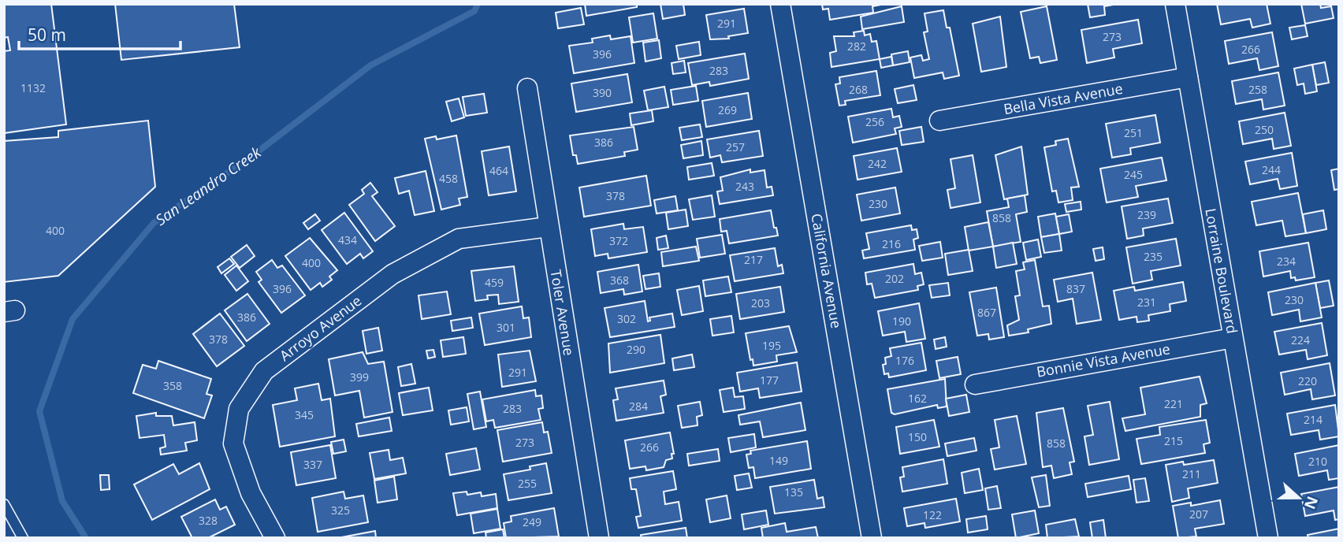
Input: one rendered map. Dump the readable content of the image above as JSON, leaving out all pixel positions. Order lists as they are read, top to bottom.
{
  "streets": {
    "street": [
      "Bella Vista Avenue",
      "California Avenue",
      "Lorraine Boulevard",
      "Toler Avenue",
      "Arroyo Avenue",
      "Bonnie Vista Avenue"
    ]
  },
  "crossings": [
    ["Bella Vista Avenue", "Lorraine Boulevard"],
    ["Lorraine Boulevard", "Bonnie Vista Avenue"],
    ["Toler Avenue", "Arroyo Avenue"]
  ],
  "water": ["San Leandro Creek"],
  "house_numbers": [
    "291",
    "273",
    "282",
    "266",
    "396",
    "283",
    "1132",
    "268",
    "258",
    "390",
    "269",
    "256",
    "250",
    "251",
    "386",
    "257",
    "242",
    "244",
    "464",
    "245",
    "458",
    "243",
    "378",
    "230",
    "239",
    "858",
    "400",
    "434",
    "372",
    "216",
    "235",
    "217",
    "234",
    "400",
    "202",
    "368",
    "459",
    "396",
    "837",
    "230",
    "231",
    "203",
    "867",
    "386",
    "302",
    "190",
    "301",
    "378",
    "224",
    "195",
    "290",
    "176",
    "291",
    "399",
    "177",
    "220",
    "358",
    "162",
    "221",
    "284",
    "283",
    "345",
    "214",
    "150",
    "215",
    "273",
    "858",
    "266",
    "149",
    "210",
    "337",
    "211",
    "255",
    "135",
    "325",
    "207",
    "122",
    "328",
    "249"
  ],
  "scale_bar": "50 m",
  "north": "right"
}
